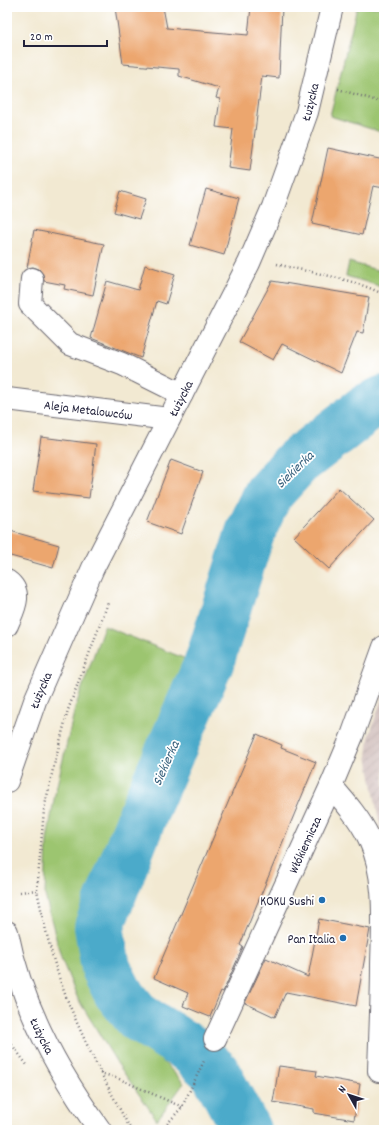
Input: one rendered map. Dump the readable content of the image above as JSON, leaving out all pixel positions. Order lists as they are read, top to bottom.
{
  "streets": {
    "street": ["Łużycka", "Aleja Metalowców", "Włókiennicza"]
  },
  "crossings": [
    ["Łużycka", "Aleja Metalowców"]
  ],
  "water": ["Siekierka"],
  "places": ["KOKU Sushi", "Pan Italia"],
  "scale_bar": "20 m",
  "north": "top left"
}
